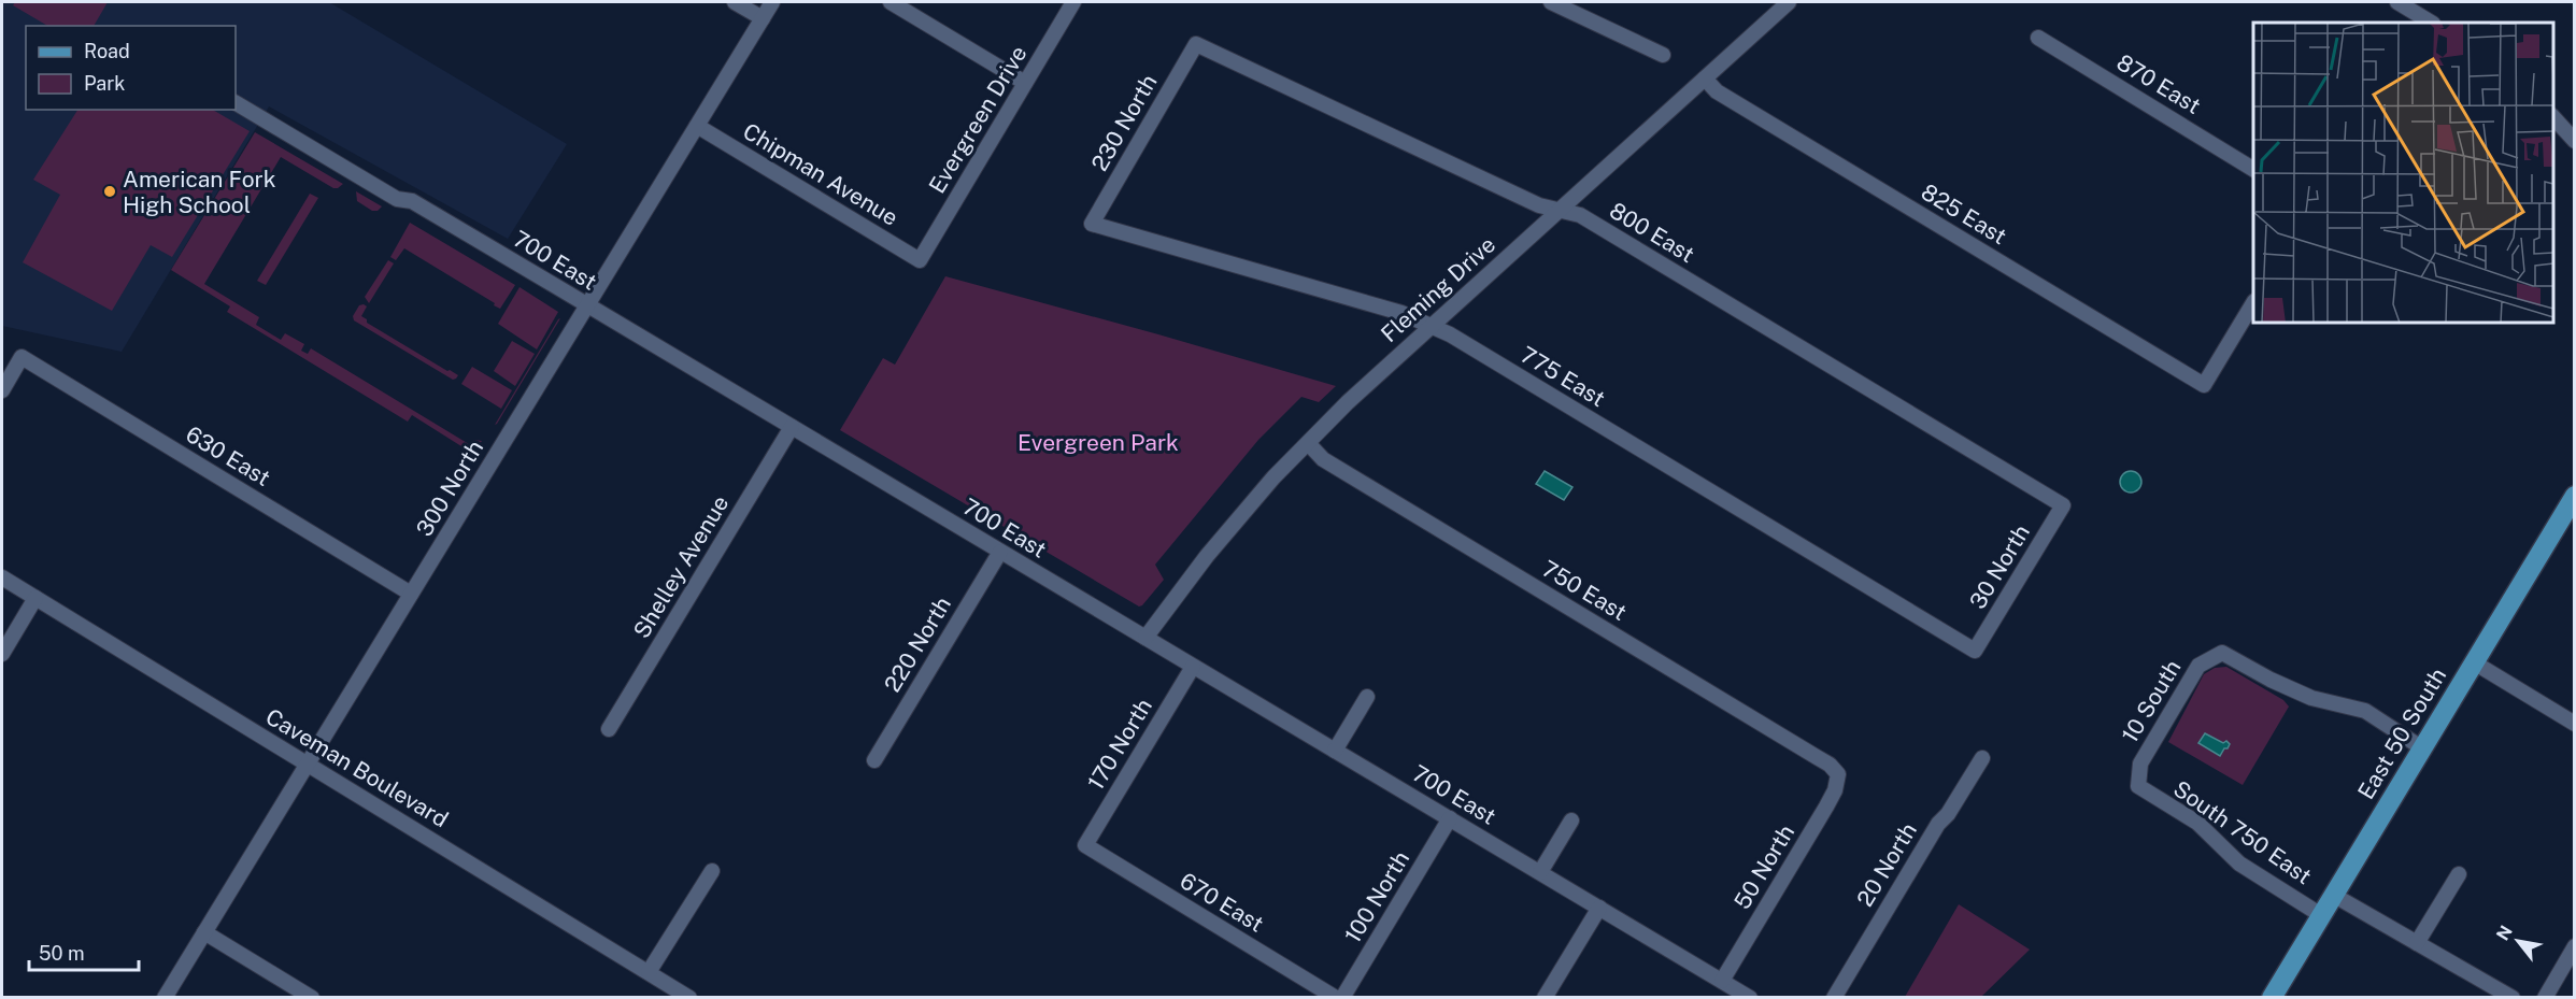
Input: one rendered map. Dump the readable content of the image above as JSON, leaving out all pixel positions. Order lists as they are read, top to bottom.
{
  "streets": {
    "main road": ["East 50 South"],
    "street": [
      "870 East",
      "Evergreen Drive",
      "230 North",
      "Chipman Avenue",
      "825 East",
      "800 East",
      "700 East",
      "Fleming Drive",
      "775 East",
      "630 East",
      "300 North",
      "Shelley Avenue",
      "30 North",
      "750 East",
      "220 North",
      "10 South",
      "170 North",
      "Caveman Boulevard",
      "South 750 East",
      "20 North",
      "50 North",
      "100 North",
      "670 East"
    ]
  },
  "crossings": [
    ["Evergreen Drive", "Chipman Avenue"],
    ["230 North", "800 East"],
    ["230 North", "775 East"],
    ["Chipman Avenue", "300 North"],
    ["825 East", "Fleming Drive"],
    ["800 East", "Fleming Drive"],
    ["800 East", "30 North"],
    ["700 East", "Fleming Drive"],
    ["700 East", "300 North"],
    ["700 East", "Shelley Avenue"],
    ["700 East", "220 North"],
    ["700 East", "170 North"],
    ["700 East", "50 North"],
    ["700 East", "100 North"],
    ["Fleming Drive", "775 East"],
    ["Fleming Drive", "750 East"],
    ["775 East", "30 North"],
    ["630 East", "300 North"],
    ["300 North", "Caveman Boulevard"],
    ["750 East", "50 North"],
    ["10 South", "East 50 South"],
    ["10 South", "South 750 East"],
    ["East 50 South", "South 750 East"],
    ["170 North", "670 East"]
  ],
  "parks": ["Evergreen Park"],
  "places": ["American Fork High School"],
  "legend": ["Road", "Park"],
  "scale_bar": "50 m",
  "north": "top left"
}
